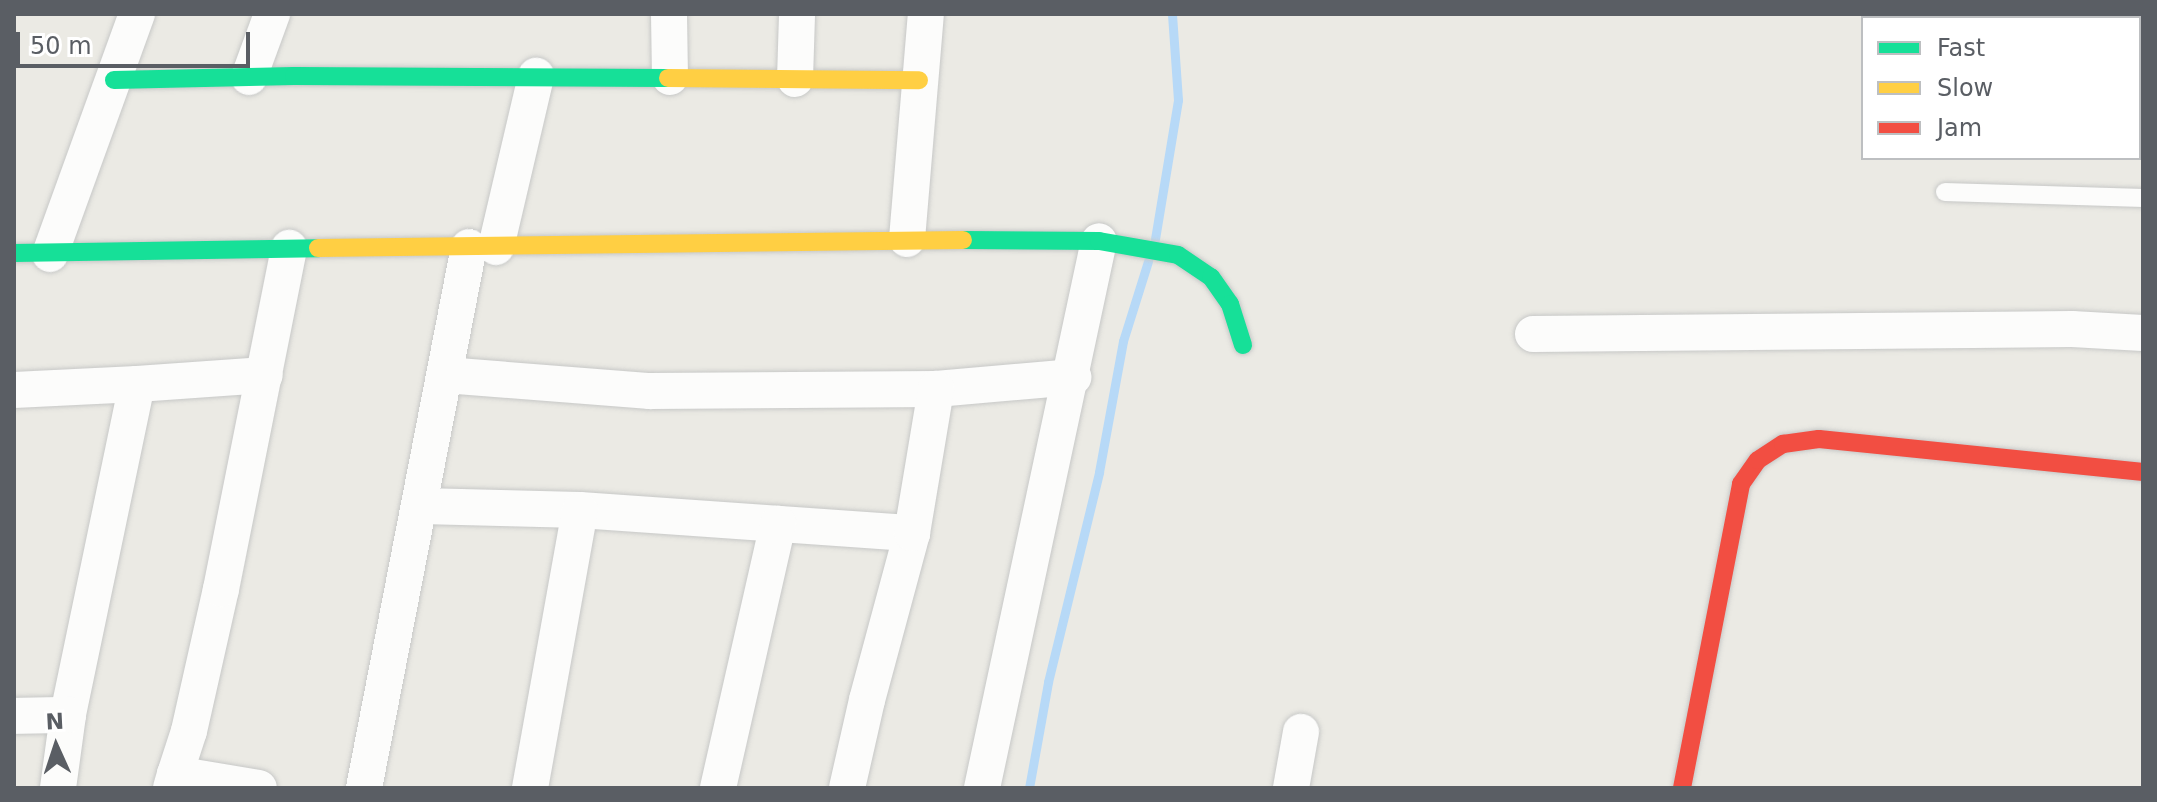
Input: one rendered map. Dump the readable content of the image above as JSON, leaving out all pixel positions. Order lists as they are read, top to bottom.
{
  "legend": ["Fast", "Slow", "Jam"],
  "scale_bar": "50 m",
  "north": "top"
}
